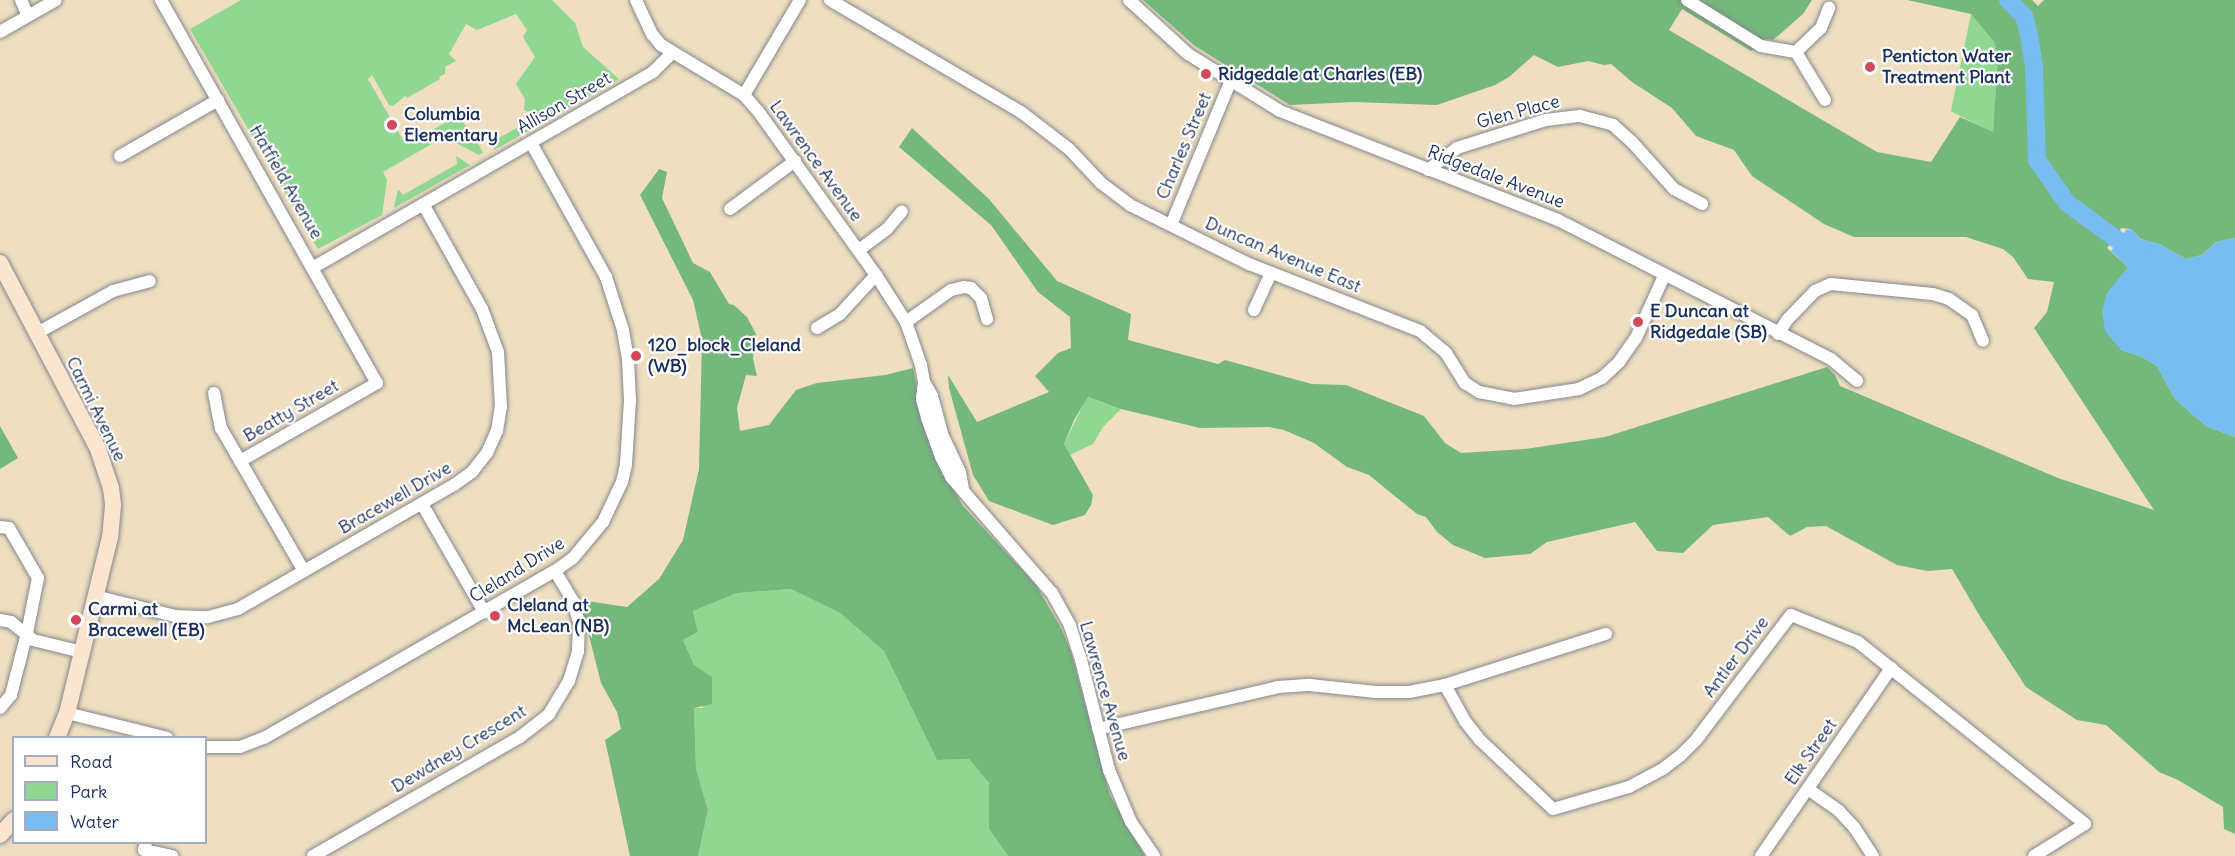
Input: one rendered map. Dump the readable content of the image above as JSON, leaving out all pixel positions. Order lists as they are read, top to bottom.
{
  "streets": {
    "street": [
      "Allison Street",
      "Glen Place",
      "Charles Street",
      "Lawrence Avenue",
      "Ridgedale Avenue",
      "Hatfield Avenue",
      "Duncan Avenue East",
      "Carmi Avenue",
      "Beatty Street",
      "Bracewell Drive",
      "Cleland Drive",
      "Antler Drive",
      "Dewdney Crescent",
      "Elk Street"
    ]
  },
  "crossings": [
    ["Allison Street", "Lawrence Avenue"],
    ["Allison Street", "Hatfield Avenue"],
    ["Allison Street", "Bracewell Drive"],
    ["Allison Street", "Cleland Drive"],
    ["Glen Place", "Ridgedale Avenue"],
    ["Charles Street", "Ridgedale Avenue"],
    ["Charles Street", "Duncan Avenue East"],
    ["Ridgedale Avenue", "Duncan Avenue East"],
    ["Hatfield Avenue", "Beatty Street"],
    ["Carmi Avenue", "Bracewell Drive"],
    ["Beatty Street", "Bracewell Drive"],
    ["Cleland Drive", "Dewdney Crescent"],
    ["Antler Drive", "Elk Street"]
  ],
  "places": [
    "Penticton Water Treatment Plant",
    "Ridgedale at Charles (EB)",
    "Columbia Elementary",
    "E Duncan at Ridgedale (SB)",
    "120_block_Cleland (WB)",
    "Cleland at McLean (NB)",
    "Carmi at Bracewell (EB)"
  ],
  "legend": ["Road", "Park", "Water"]
}
